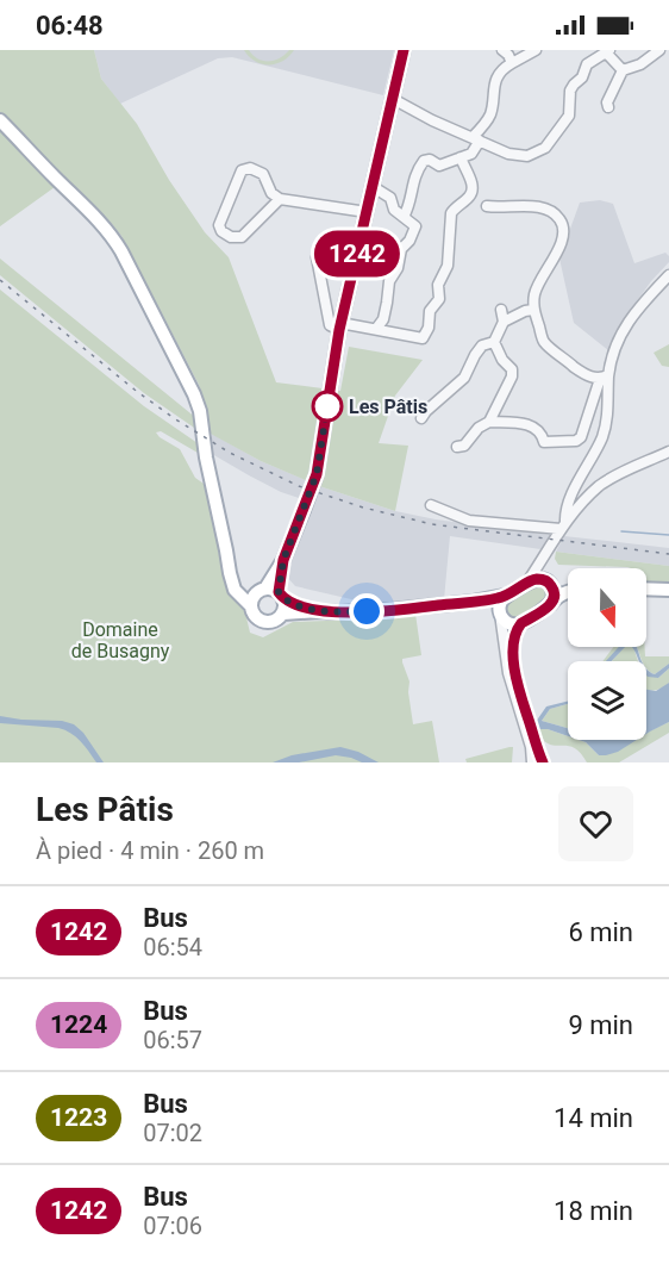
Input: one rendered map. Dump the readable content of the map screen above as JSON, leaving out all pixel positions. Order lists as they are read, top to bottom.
{
  "parks": ["Domaine de Busagny"],
  "places": ["Les Pâtis"],
  "lines": ["bus line 1242"],
  "north": "bottom",
  "page": {
    "status": "06:48",
    "on_map": "1242",
    "heading": ["Les Pâtis", "À pied · 4 min · 260 m"],
    "list": [
      {
        "mark": "1242",
        "name": "Bus",
        "note": "06:54",
        "value": "6 min"
      },
      {
        "mark": "1224",
        "name": "Bus",
        "note": "06:57",
        "value": "9 min"
      },
      {
        "mark": "1223",
        "name": "Bus",
        "note": "07:02",
        "value": "14 min"
      },
      {
        "mark": "1242",
        "name": "Bus",
        "note": "07:06",
        "value": "18 min"
      }
    ]
  }
}
